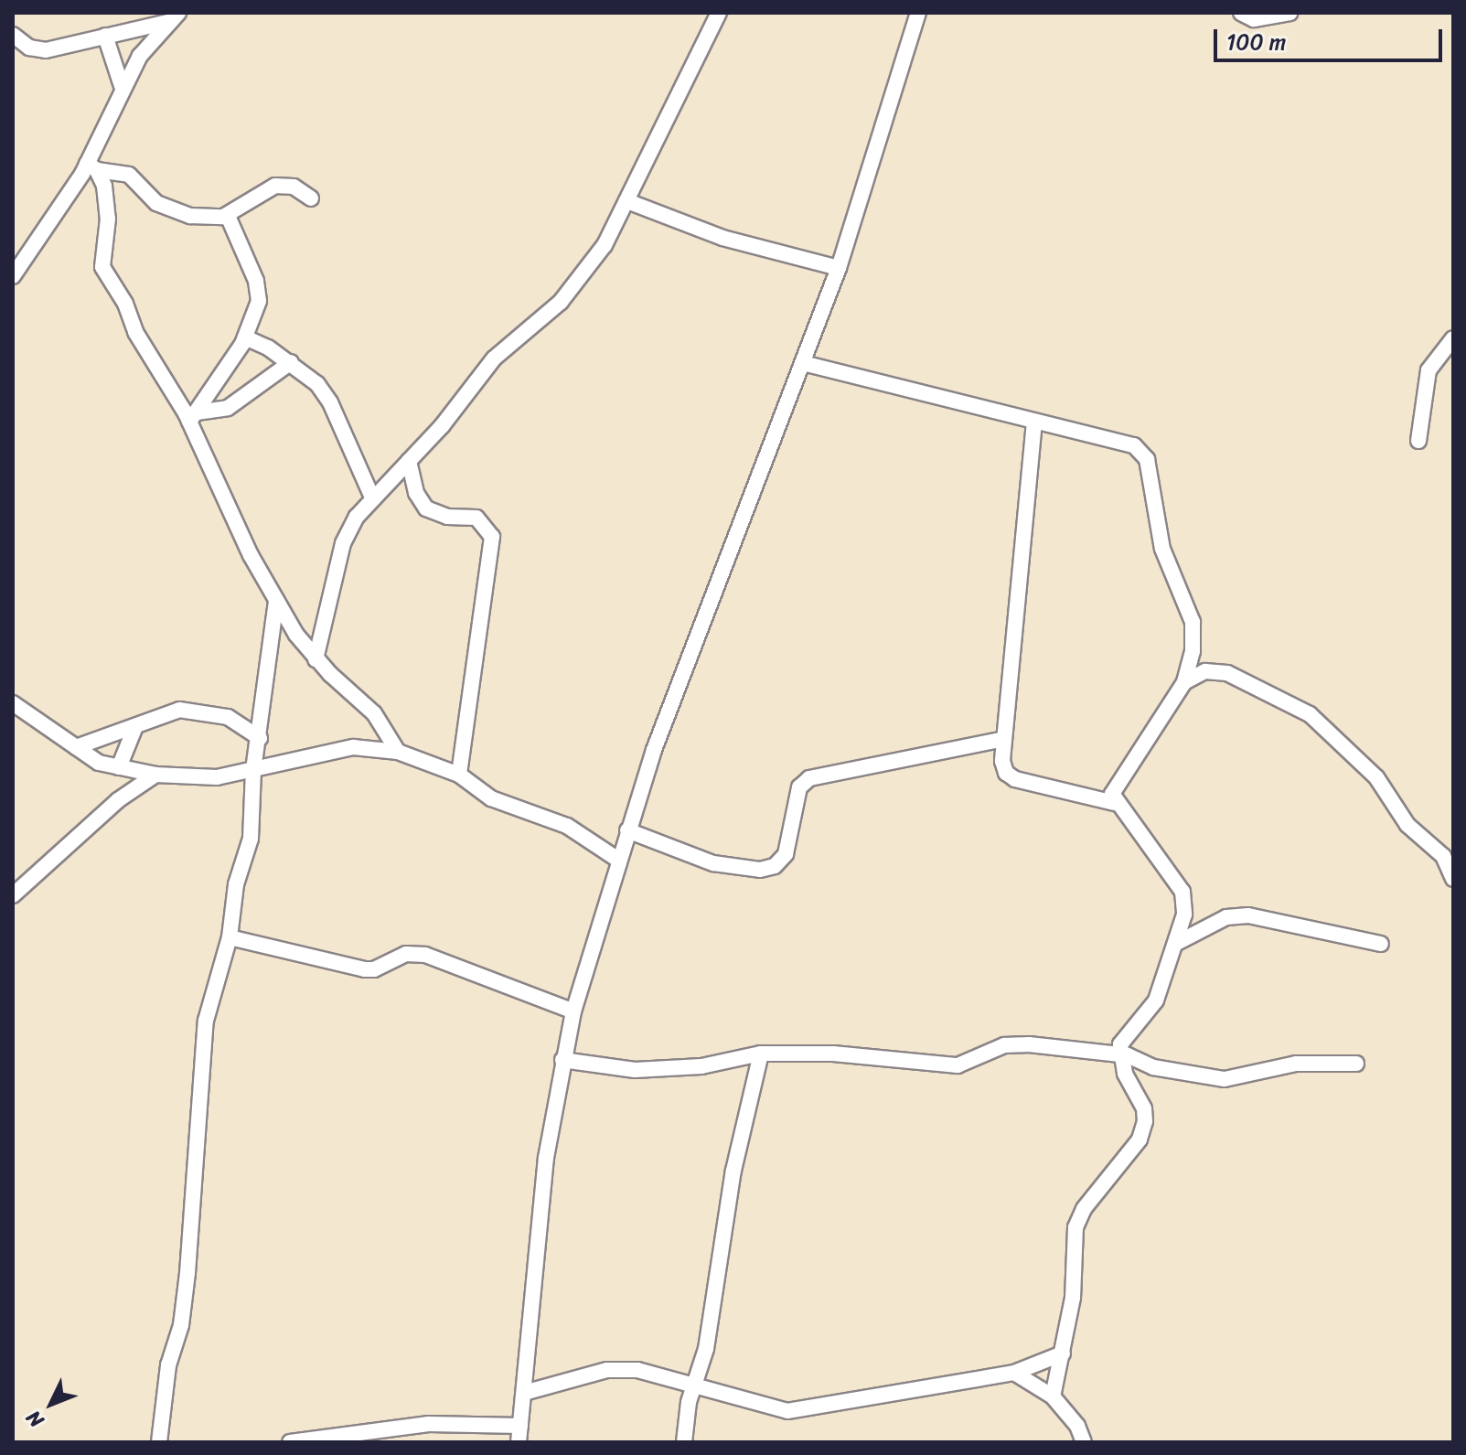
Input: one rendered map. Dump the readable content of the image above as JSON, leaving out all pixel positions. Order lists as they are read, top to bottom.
{
  "scale_bar": "100 m",
  "north": "bottom left"
}
